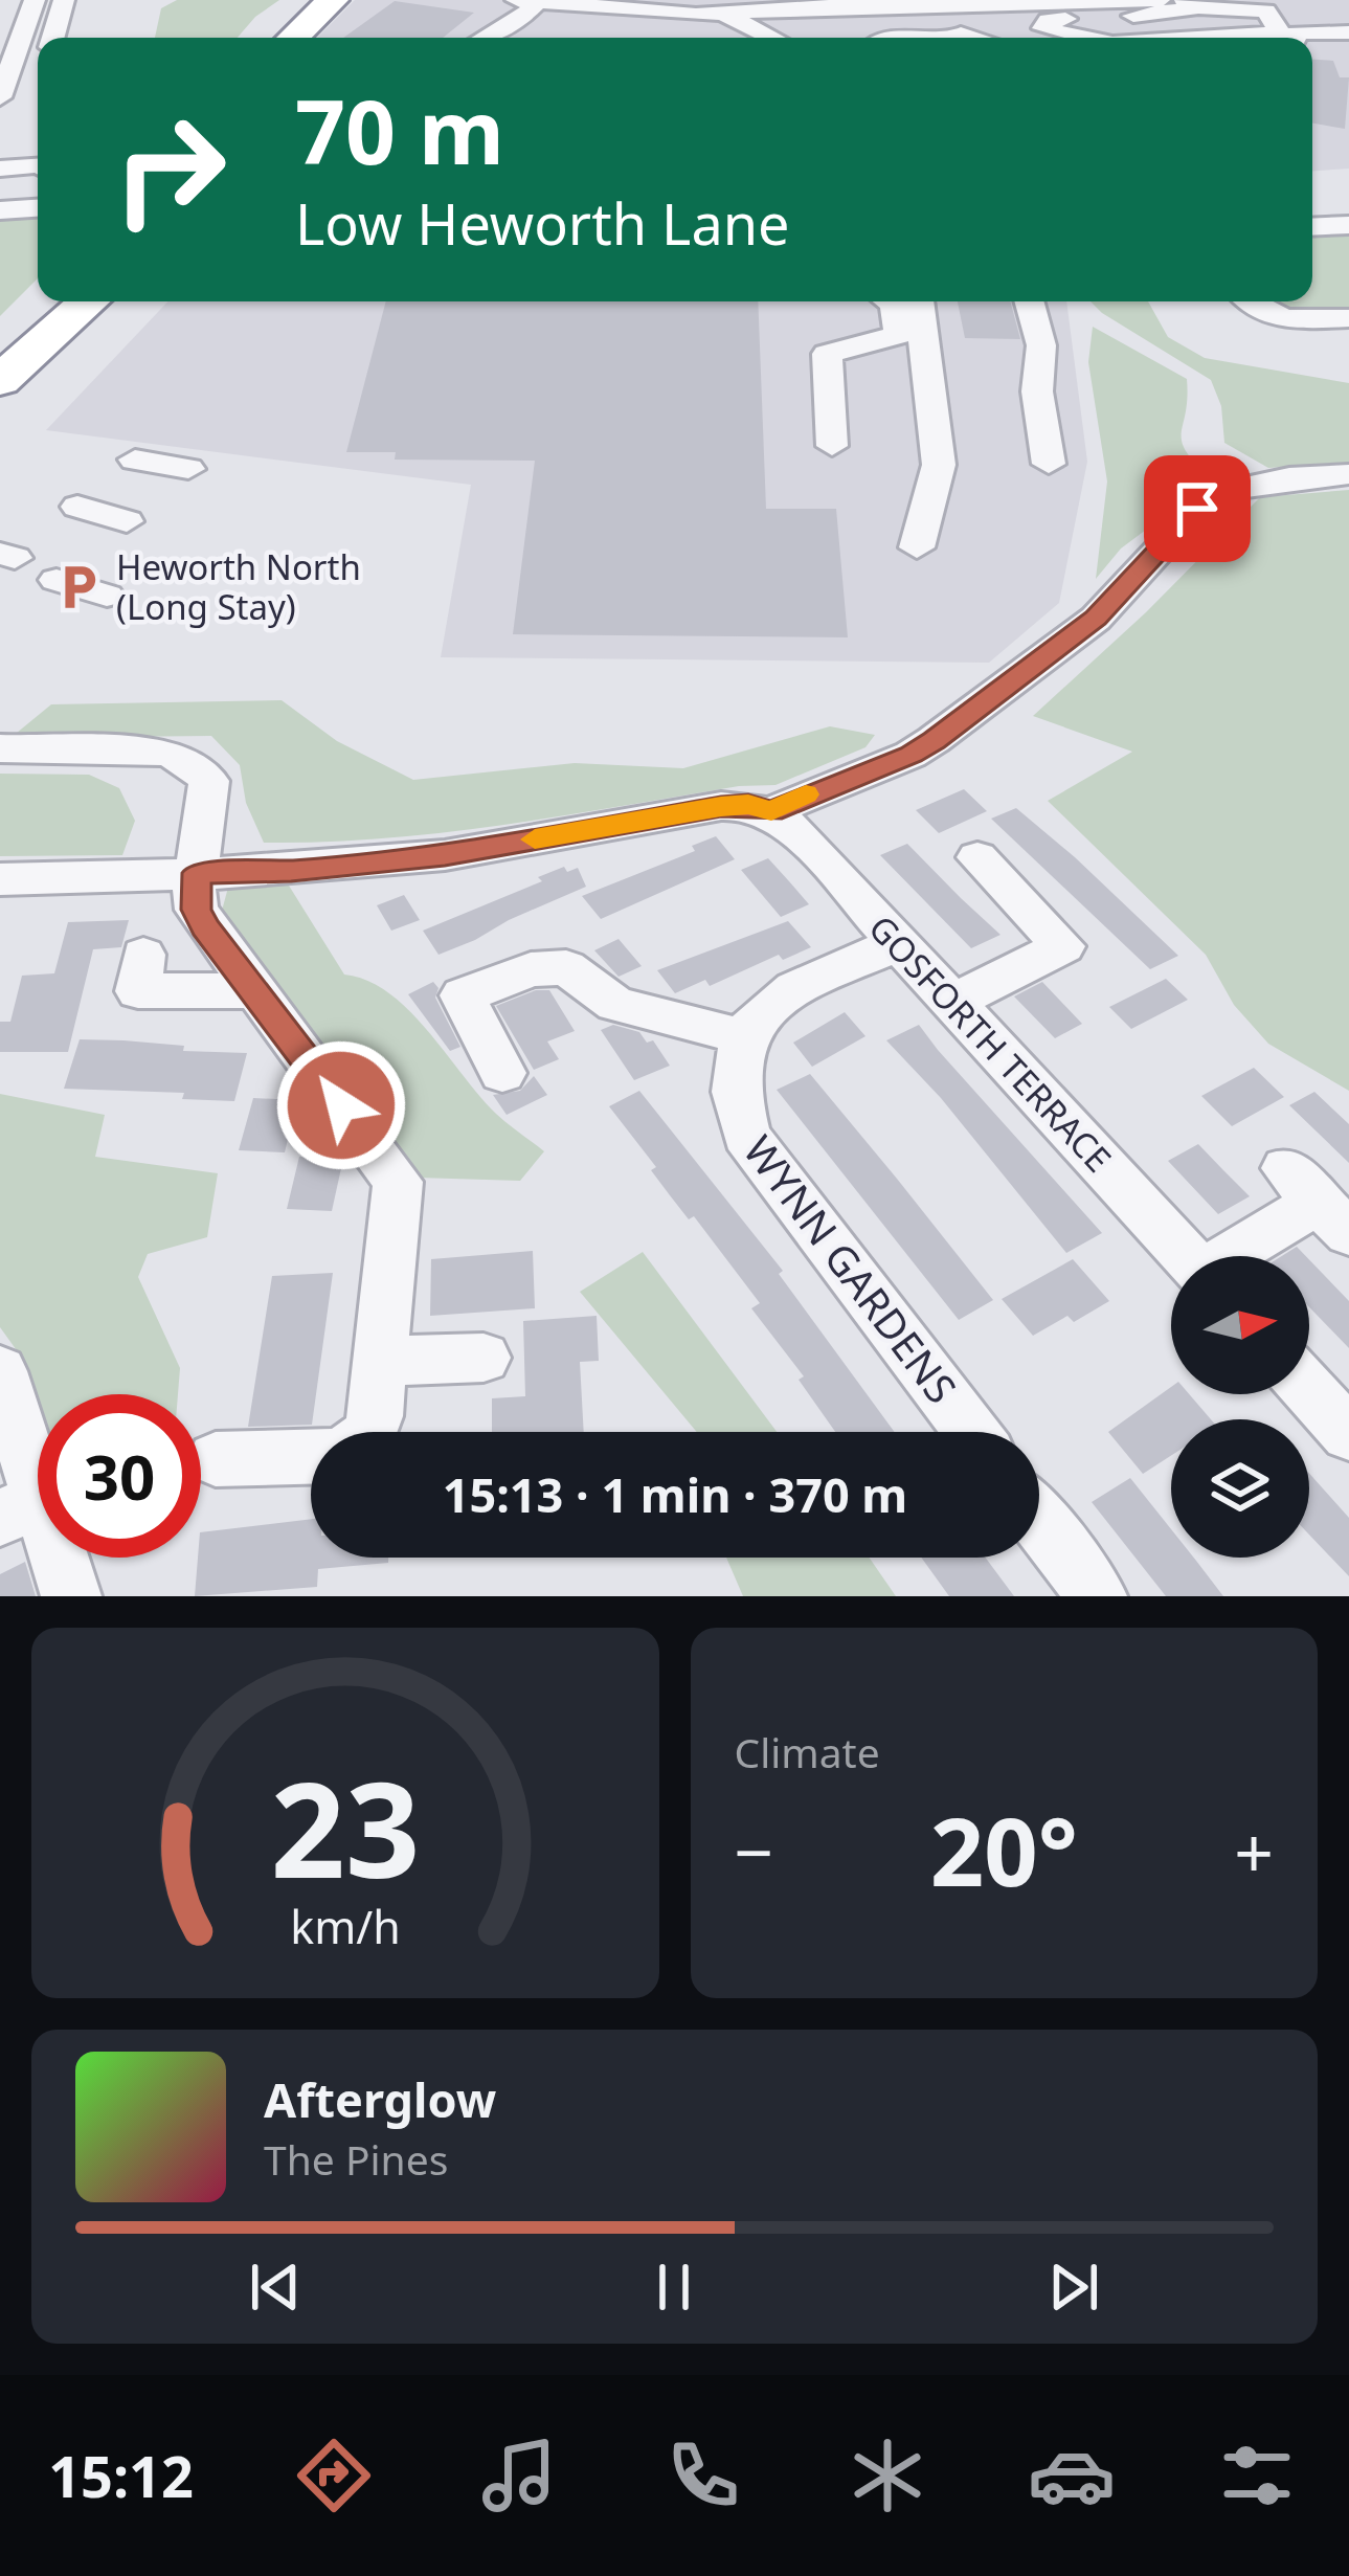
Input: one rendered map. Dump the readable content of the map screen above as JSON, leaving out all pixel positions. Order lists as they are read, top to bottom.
{
  "streets": {
    "street": ["GOSFORTH TERRACE", "WYNN GARDENS"]
  },
  "places": {
    "parking": ["Heworth North (Long Stay)"]
  },
  "north": "right",
  "page": {
    "turn": ["70 m", "Low Heworth Lane"],
    "limit": "30",
    "trip": "15:13 · 1 min · 370 m",
    "tile": "Climate",
    "heat": ["−", "20°", "+"],
    "song": ["Afterglow", "The Pines"],
    "tabs": "15:12",
    "gauge": ["23", "km/h"]
  }
}
